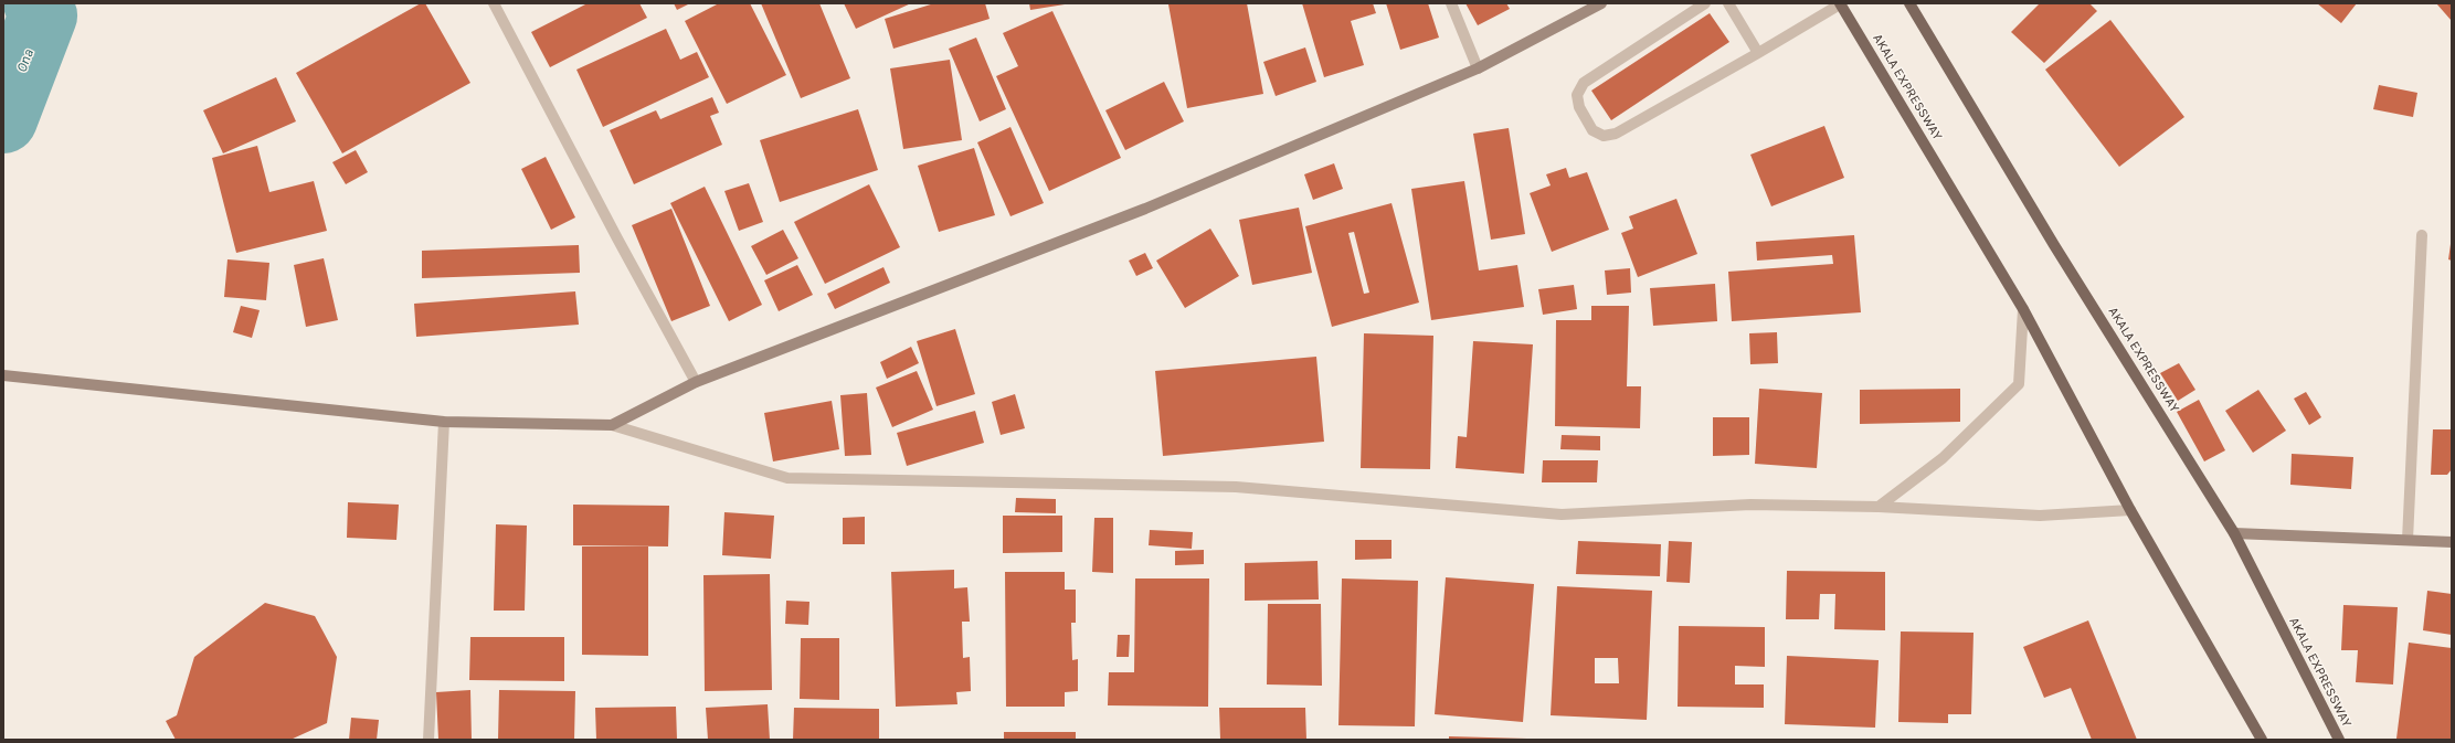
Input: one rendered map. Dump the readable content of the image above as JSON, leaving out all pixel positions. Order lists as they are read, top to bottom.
{
  "streets": {
    "main road": ["AKALA EXPRESSWAY"]
  },
  "water": ["Ona"]
}
